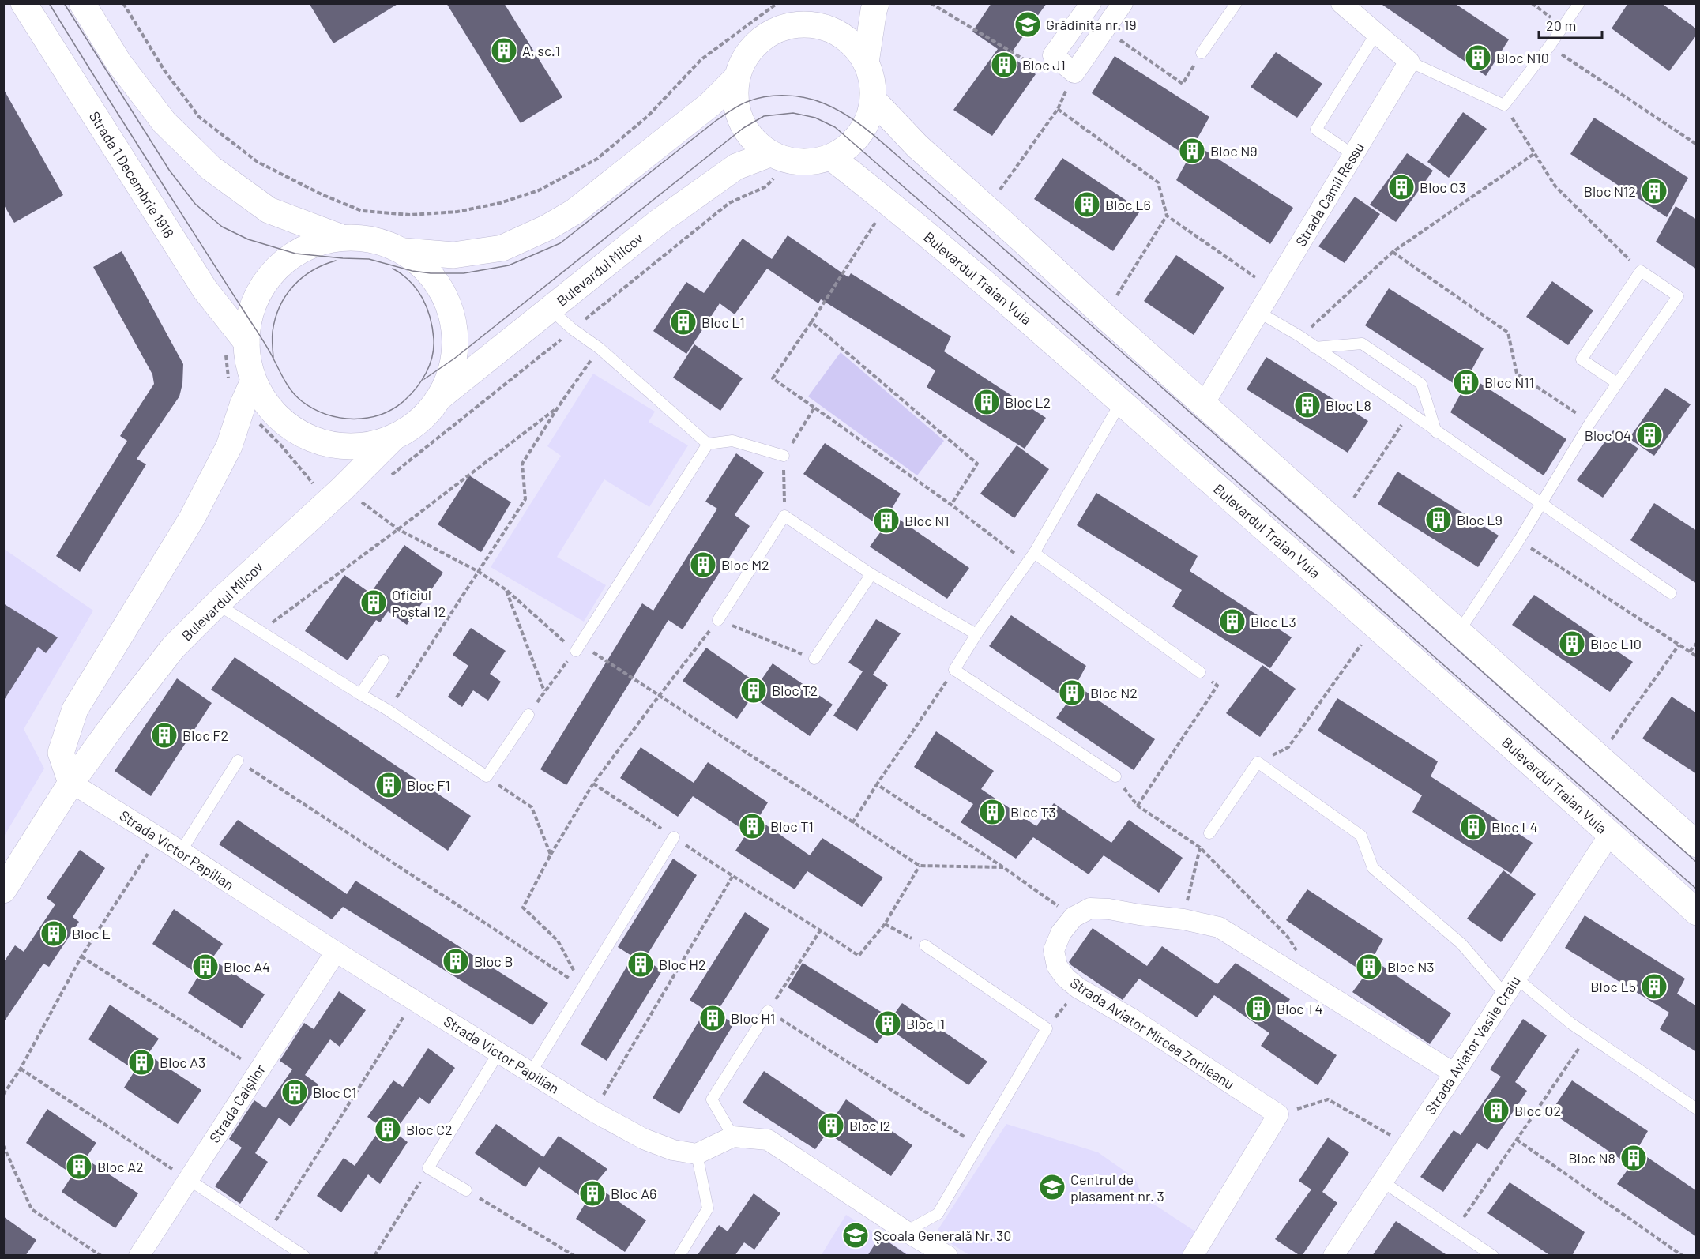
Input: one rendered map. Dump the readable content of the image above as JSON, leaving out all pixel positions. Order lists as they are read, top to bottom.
{
  "streets": {
    "main road": ["Strada 1 Decembrie 1918", "Bulevardul Milcov", "Bulevardul Traian Vuia"],
    "street": [
      "Strada Camil Ressu",
      "Strada Victor Papilian",
      "Strada Aviator Mircea Zorileanu",
      "Strada Aviator Vasile Craiu",
      "Strada Caișilor"
    ]
  },
  "crossings": [
    ["Bulevardul Milcov", "Bulevardul Traian Vuia"],
    ["Bulevardul Milcov", "Strada Victor Papilian"],
    ["Bulevardul Traian Vuia", "Strada Aviator Vasile Craiu"],
    ["Strada Victor Papilian", "Strada Caișilor"]
  ],
  "places": {
    "school or university": ["Grădinița nr. 19", "Centrul de plasament nr. 3", "Școala Generală Nr. 30"],
    "building": [
      "A, sc.1",
      "Bloc N10",
      "Bloc J1",
      "Bloc N9",
      "Bloc O3",
      "Bloc N12",
      "Bloc L6",
      "Bloc L1",
      "Bloc N11",
      "Bloc L2",
      "Bloc L8",
      "Bloc O4",
      "Bloc L9",
      "Bloc N1",
      "Bloc M2",
      "Oficiul Poștal 12",
      "Bloc L3",
      "Bloc L10",
      "Bloc T2",
      "Bloc N2",
      "Bloc F2",
      "Bloc F1",
      "Bloc T3",
      "Bloc T1",
      "Bloc L4",
      "Bloc E",
      "Bloc B",
      "Bloc H2",
      "Bloc A4",
      "Bloc N3",
      "Bloc L5",
      "Bloc T4",
      "Bloc H1",
      "Bloc I1",
      "Bloc A3",
      "Bloc C1",
      "Bloc O2",
      "Bloc I2",
      "Bloc C2",
      "Bloc N8",
      "Bloc A2",
      "Bloc A6"
    ]
  },
  "scale_bar": "20 m"
}
